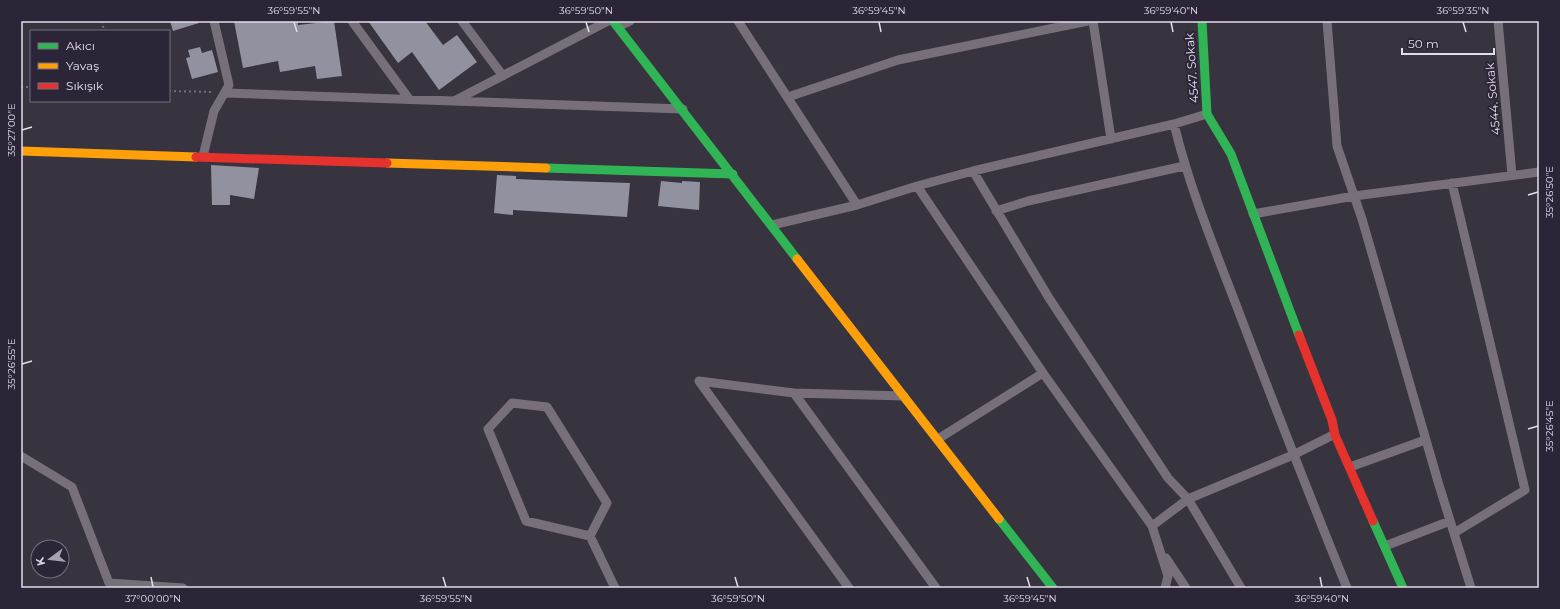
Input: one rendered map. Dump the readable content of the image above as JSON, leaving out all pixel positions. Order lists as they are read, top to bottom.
{
  "streets": {
    "street": ["4547. Sokak", "4544. Sokak"]
  },
  "legend": ["Akıcı", "Yavaş", "Sıkışık"],
  "scale_bar": "50 m",
  "north": "left",
  "coordinates": [
    "36°59'55\"N",
    "36°59'50\"N",
    "36°59'45\"N",
    "36°59'40\"N",
    "36°59'35\"N",
    "35°27'00\"E",
    "35°26'50\"E",
    "35°26'55\"E",
    "35°26'45\"E",
    "37°00'00\"N"
  ]
}
